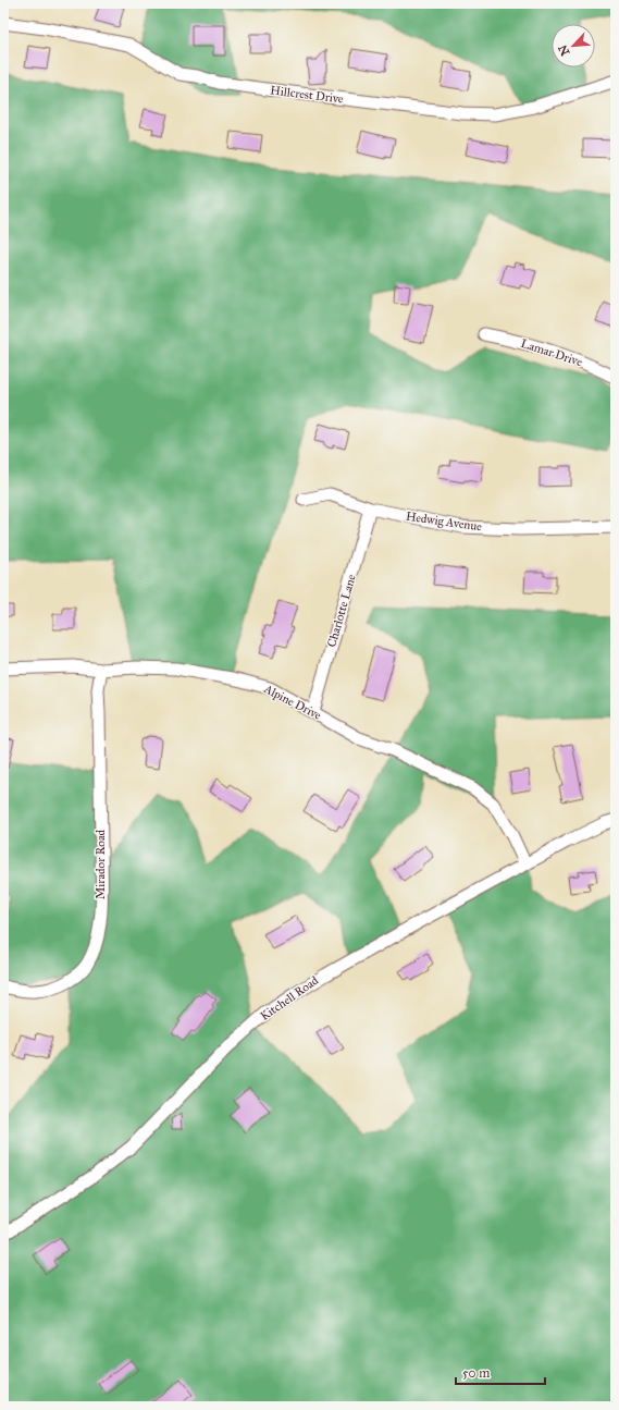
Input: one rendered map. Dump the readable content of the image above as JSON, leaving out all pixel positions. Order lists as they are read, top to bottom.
{
  "streets": {
    "street": [
      "Hillcrest Drive",
      "Lamar Drive",
      "Hedwig Avenue",
      "Charlotte Lane",
      "Alpine Drive",
      "Mirador Road",
      "Kitchell Road"
    ]
  },
  "crossings": [
    ["Hedwig Avenue", "Charlotte Lane"],
    ["Charlotte Lane", "Alpine Drive"],
    ["Alpine Drive", "Mirador Road"],
    ["Alpine Drive", "Kitchell Road"]
  ],
  "scale_bar": "50 m",
  "north": "bottom left"
}
